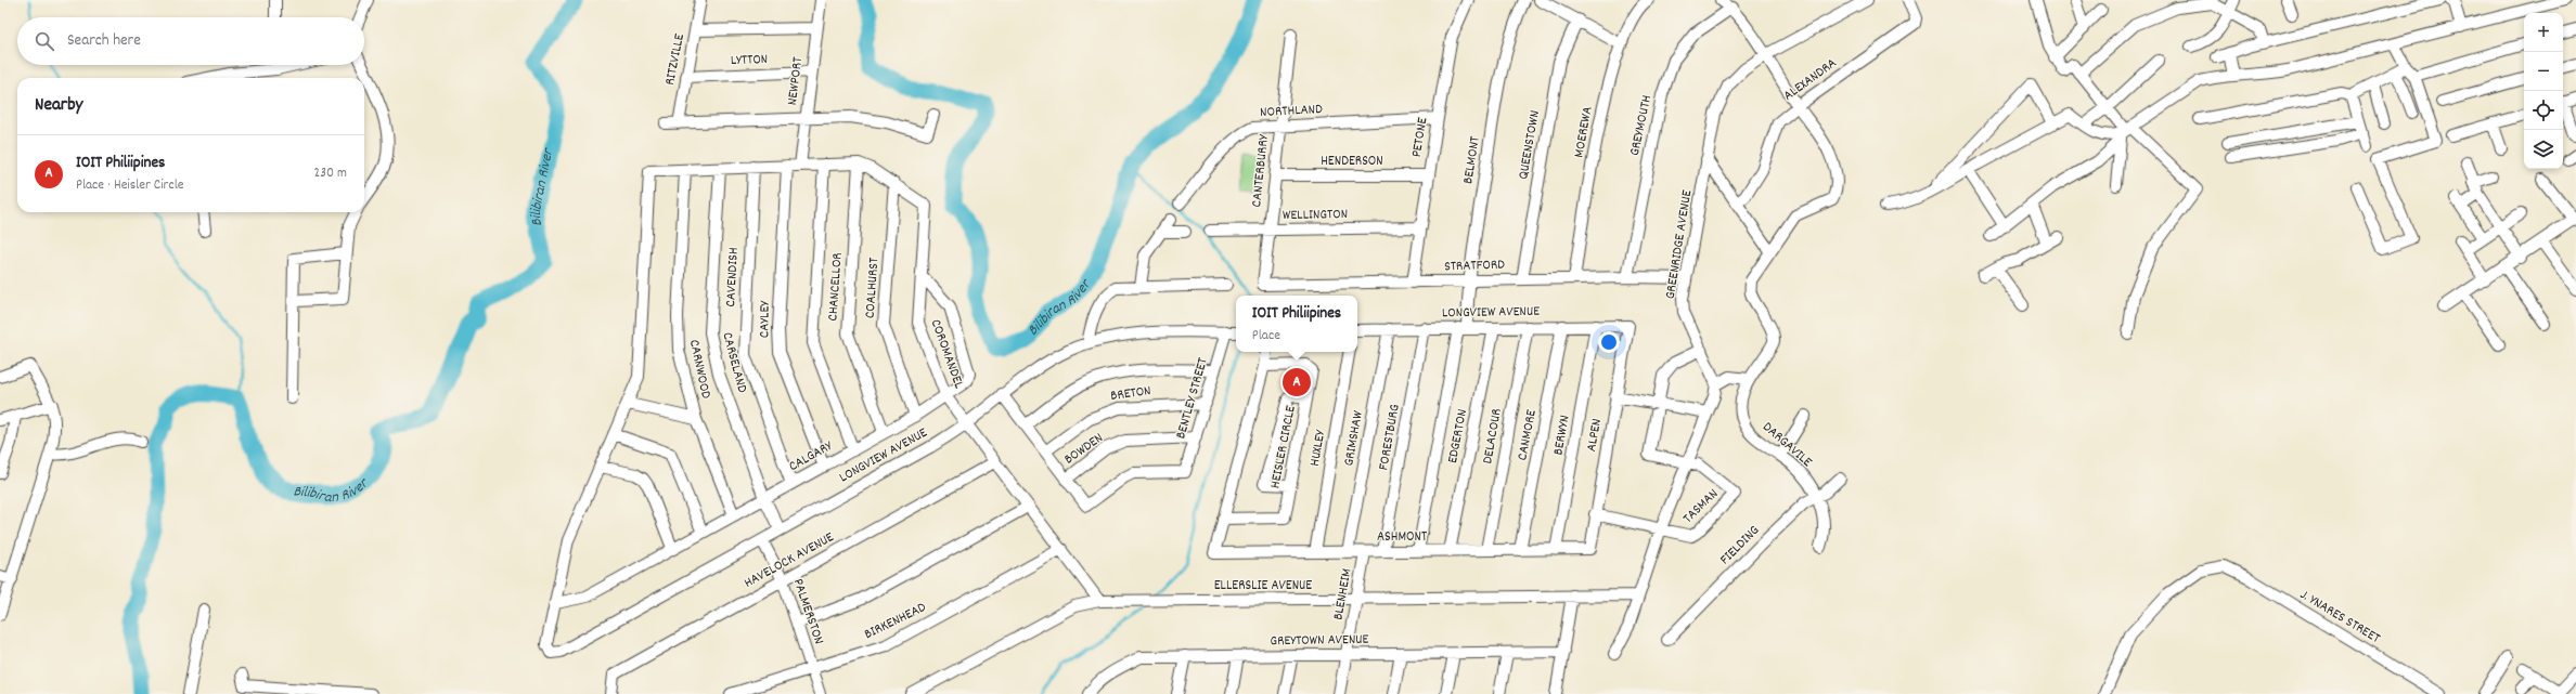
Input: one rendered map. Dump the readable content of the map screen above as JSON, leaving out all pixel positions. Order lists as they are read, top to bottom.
{
  "streets": {
    "street": [
      "RITZVILLE",
      "LYTTON",
      "ALEXANDRA",
      "NEWPORT",
      "NORTHLAND",
      "GREYMOUTH",
      "MOEREWA",
      "PETONE",
      "QUEENSTOWN",
      "BELMONT",
      "HENDERSON",
      "CANTERBURRY",
      "WELLINGTON",
      "GREENRIDGE AVENUE",
      "STRATFORD",
      "CAVENDISH",
      "CHANCELLOR",
      "COALHURST",
      "LONGVIEW AVENUE",
      "CAYLEY",
      "COROMANDEL",
      "CARSELAND",
      "CARNWOOD",
      "BRETON",
      "BENTLEY STREET",
      "CANMORE",
      "BERWYN",
      "ALPEN",
      "EDGERTON",
      "DELACOUR",
      "FORESTBURG",
      "GRIMSHAW",
      "DARGAVILE",
      "HEISLER CIRCLE",
      "HUXLEY",
      "BOWDEN",
      "CALGARY",
      "TASMAN",
      "ASHMONT",
      "FIELDING",
      "HAVELOCK AVENUE",
      "ELLERSLIE AVENUE",
      "BLENHEIM",
      "PALMERSTON",
      "J. YNARES STREET",
      "BIRKENHEAD",
      "GREYTOWN AVENUE"
    ]
  },
  "crossings": [
    ["RITZVILLE", "LYTTON"],
    ["LYTTON", "NEWPORT"],
    ["NEWPORT", "COROMANDEL"],
    ["NORTHLAND", "PETONE"],
    ["NORTHLAND", "CANTERBURRY"],
    ["GREYMOUTH", "STRATFORD"],
    ["MOEREWA", "STRATFORD"],
    ["PETONE", "HENDERSON"],
    ["PETONE", "WELLINGTON"],
    ["PETONE", "STRATFORD"],
    ["QUEENSTOWN", "STRATFORD"],
    ["BELMONT", "STRATFORD"],
    ["BELMONT", "LONGVIEW AVENUE"],
    ["BELMONT", "ASHMONT"],
    ["HENDERSON", "CANTERBURRY"],
    ["CANTERBURRY", "WELLINGTON"],
    ["CANTERBURRY", "STRATFORD"],
    ["GREENRIDGE AVENUE", "STRATFORD"],
    ["GREENRIDGE AVENUE", "TASMAN"],
    ["CAVENDISH", "COROMANDEL"],
    ["CAVENDISH", "CALGARY"],
    ["CHANCELLOR", "COROMANDEL"],
    ["CHANCELLOR", "CALGARY"],
    ["COALHURST", "COROMANDEL"],
    ["COALHURST", "CALGARY"],
    ["LONGVIEW AVENUE", "COROMANDEL"],
    ["LONGVIEW AVENUE", "CARSELAND"],
    ["LONGVIEW AVENUE", "BENTLEY STREET"],
    ["LONGVIEW AVENUE", "CANMORE"],
    ["LONGVIEW AVENUE", "BERWYN"],
    ["LONGVIEW AVENUE", "ALPEN"],
    ["LONGVIEW AVENUE", "EDGERTON"],
    ["LONGVIEW AVENUE", "DELACOUR"],
    ["LONGVIEW AVENUE", "FORESTBURG"],
    ["LONGVIEW AVENUE", "GRIMSHAW"],
    ["LONGVIEW AVENUE", "CALGARY"],
    ["LONGVIEW AVENUE", "PALMERSTON"],
    ["CAYLEY", "COROMANDEL"],
    ["CAYLEY", "CALGARY"],
    ["COROMANDEL", "CARSELAND"],
    ["COROMANDEL", "CARNWOOD"],
    ["COROMANDEL", "CALGARY"],
    ["COROMANDEL", "HAVELOCK AVENUE"],
    ["COROMANDEL", "ELLERSLIE AVENUE"],
    ["COROMANDEL", "BIRKENHEAD"],
    ["CARSELAND", "CALGARY"],
    ["CARNWOOD", "CALGARY"],
    ["BRETON", "BENTLEY STREET"],
    ["BENTLEY STREET", "BOWDEN"],
    ["CANMORE", "ASHMONT"],
    ["BERWYN", "ASHMONT"],
    ["ALPEN", "TASMAN"],
    ["ALPEN", "ASHMONT"],
    ["EDGERTON", "ASHMONT"],
    ["DELACOUR", "ASHMONT"],
    ["FORESTBURG", "ASHMONT"],
    ["GRIMSHAW", "ASHMONT"],
    ["DARGAVILE", "FIELDING"],
    ["HEISLER CIRCLE", "ASHMONT"],
    ["HUXLEY", "ASHMONT"],
    ["ASHMONT", "BLENHEIM"],
    ["HAVELOCK AVENUE", "PALMERSTON"],
    ["ELLERSLIE AVENUE", "BLENHEIM"],
    ["BLENHEIM", "GREYTOWN AVENUE"],
    ["PALMERSTON", "BIRKENHEAD"]
  ],
  "water": ["Bilibiran River"],
  "page": {
    "map_buttons": ["+", "−"],
    "search": "Search here",
    "heading": "Nearby",
    "list": [
      {
        "mark": "A",
        "name": "IOIT Philiipines",
        "note": "Place · Heisler Circle",
        "value": "230 m"
      }
    ],
    "popup": ["IOIT Philiipines", "Place"],
    "pins": "A"
  }
}
